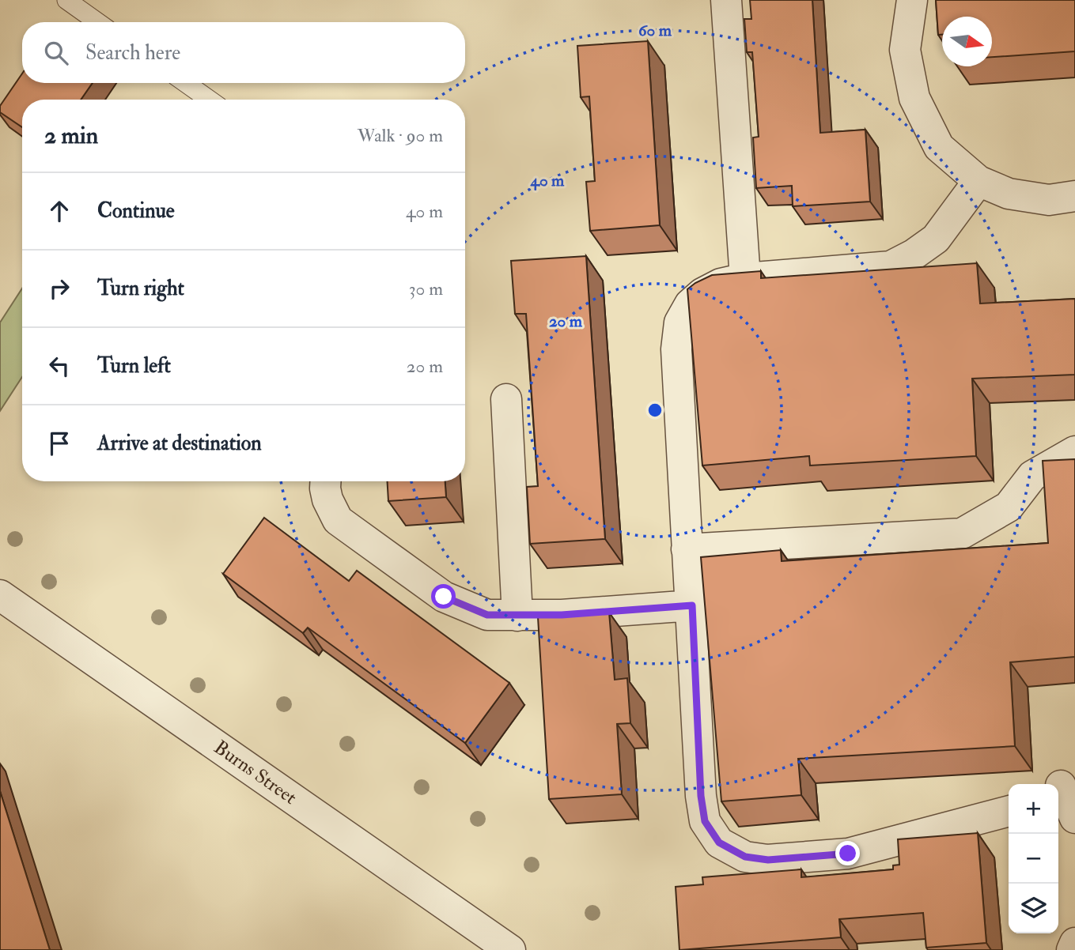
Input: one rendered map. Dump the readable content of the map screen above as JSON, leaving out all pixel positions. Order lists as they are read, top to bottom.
{
  "streets": {
    "street": ["Burns Street"]
  },
  "north": "right",
  "page": {
    "search": "Search here",
    "heading": ["2 min", "Walk · 90 m"],
    "list": [
      ["Continue", "40 m"],
      ["Turn right", "30 m"],
      ["Turn left", "20 m"],
      "Arrive at destination"
    ],
    "map_buttons": ["+", "−"]
  },
  "rings": ["60 m", "40 m", "20 m"]
}
